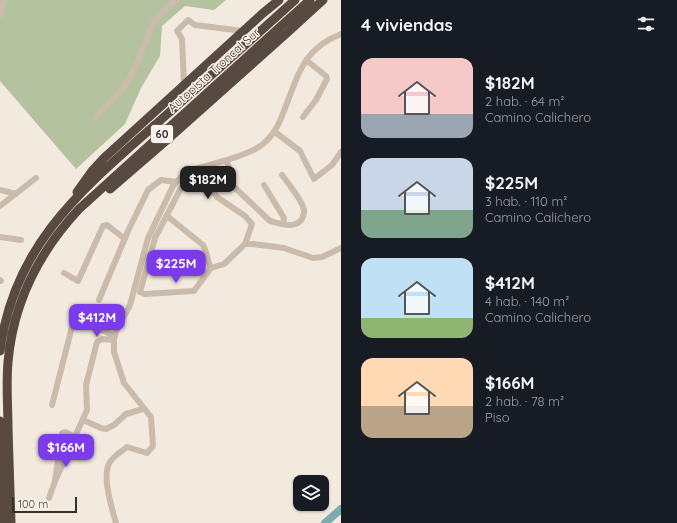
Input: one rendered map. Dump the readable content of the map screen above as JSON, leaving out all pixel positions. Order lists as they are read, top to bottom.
{
  "streets": {
    "highway": ["Autopista Troncal Sur", "60"]
  },
  "scale_bar": "100 m",
  "page": {
    "heading": "4 viviendas",
    "list": [
      {
        "name": "$182M",
        "note": "2 hab. · 64 m² · Camino Calichero"
      },
      {
        "name": "$225M",
        "note": "3 hab. · 110 m² · Camino Calichero"
      },
      {
        "name": "$412M",
        "note": "4 hab. · 140 m² · Camino Calichero"
      },
      {
        "name": "$166M",
        "note": "2 hab. · 78 m² · Piso"
      }
    ],
    "price": [
      "$182M",
      "$225M",
      "$412M",
      "$166M"
    ],
    "scale": "100 m"
  }
}
